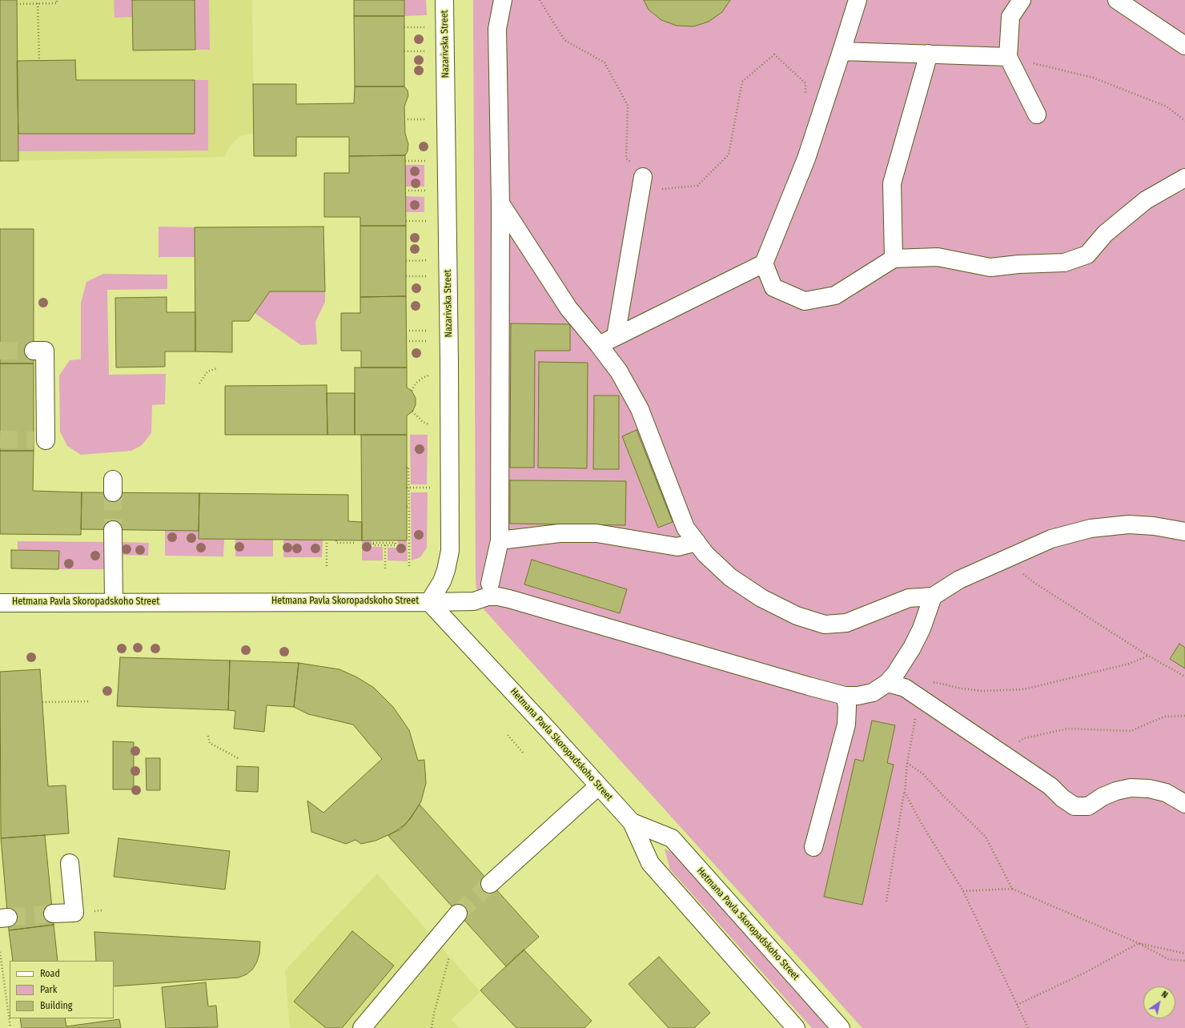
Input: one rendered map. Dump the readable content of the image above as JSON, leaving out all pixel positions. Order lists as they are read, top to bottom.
{
  "streets": {
    "street": ["Nazarivska Street", "Hetmana Pavla Skoropadskoho Street"]
  },
  "crossings": [
    ["Nazarivska Street", "Hetmana Pavla Skoropadskoho Street"]
  ],
  "legend": ["Road", "Park", "Building"],
  "north": "top right"
}
